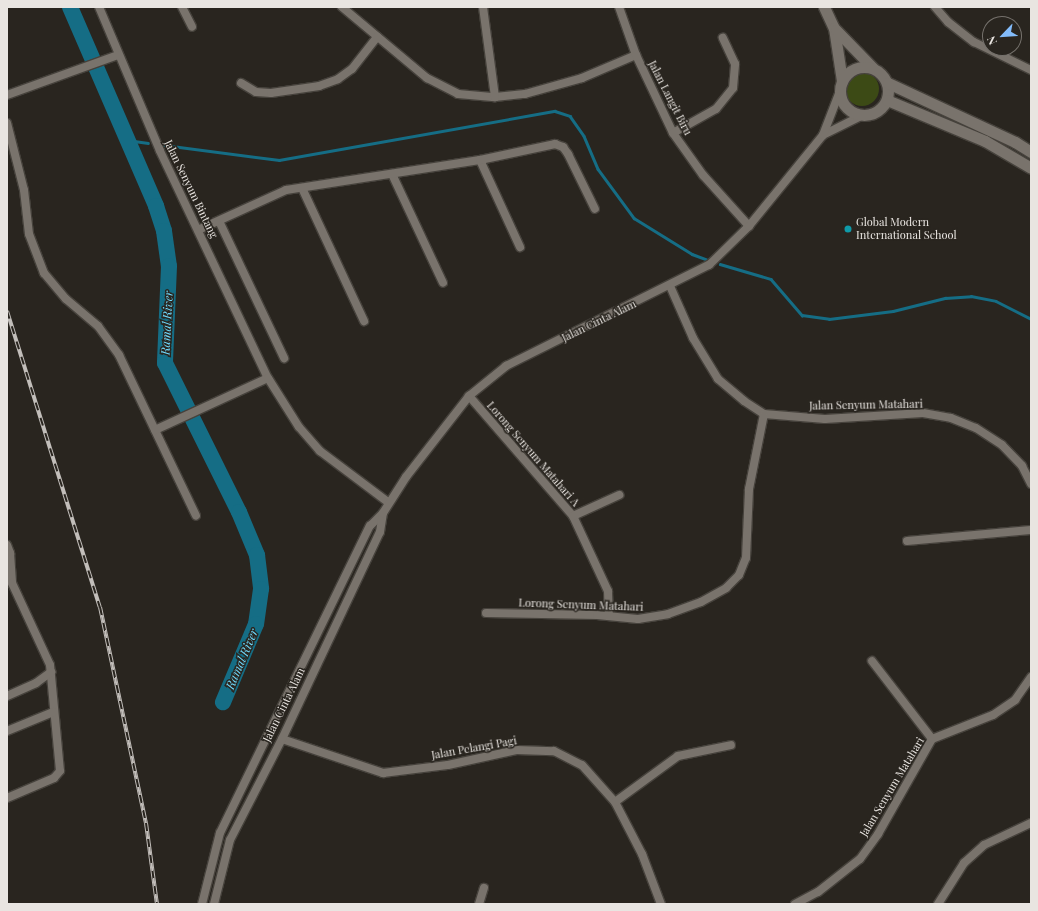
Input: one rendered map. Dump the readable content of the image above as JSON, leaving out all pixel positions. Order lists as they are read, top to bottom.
{
  "streets": {
    "street": [
      "Jalan Langit Biru",
      "Jalan Senyum Bintang",
      "Jalan Cinta Alam",
      "Jalan Senyum Matahari",
      "Lorong Senyum Matahari A",
      "Lorong Senyum Matahari",
      "Jalan Pelangi Pagi"
    ]
  },
  "crossings": [
    ["Jalan Langit Biru", "Jalan Cinta Alam"],
    ["Jalan Senyum Bintang", "Jalan Cinta Alam"],
    ["Jalan Cinta Alam", "Jalan Senyum Matahari"],
    ["Jalan Cinta Alam", "Lorong Senyum Matahari A"],
    ["Jalan Cinta Alam", "Jalan Pelangi Pagi"],
    ["Jalan Senyum Matahari", "Lorong Senyum Matahari"],
    ["Lorong Senyum Matahari A", "Lorong Senyum Matahari"]
  ],
  "water": ["Ramal River"],
  "places": ["Global Modern International School"],
  "north": "bottom left"
}
